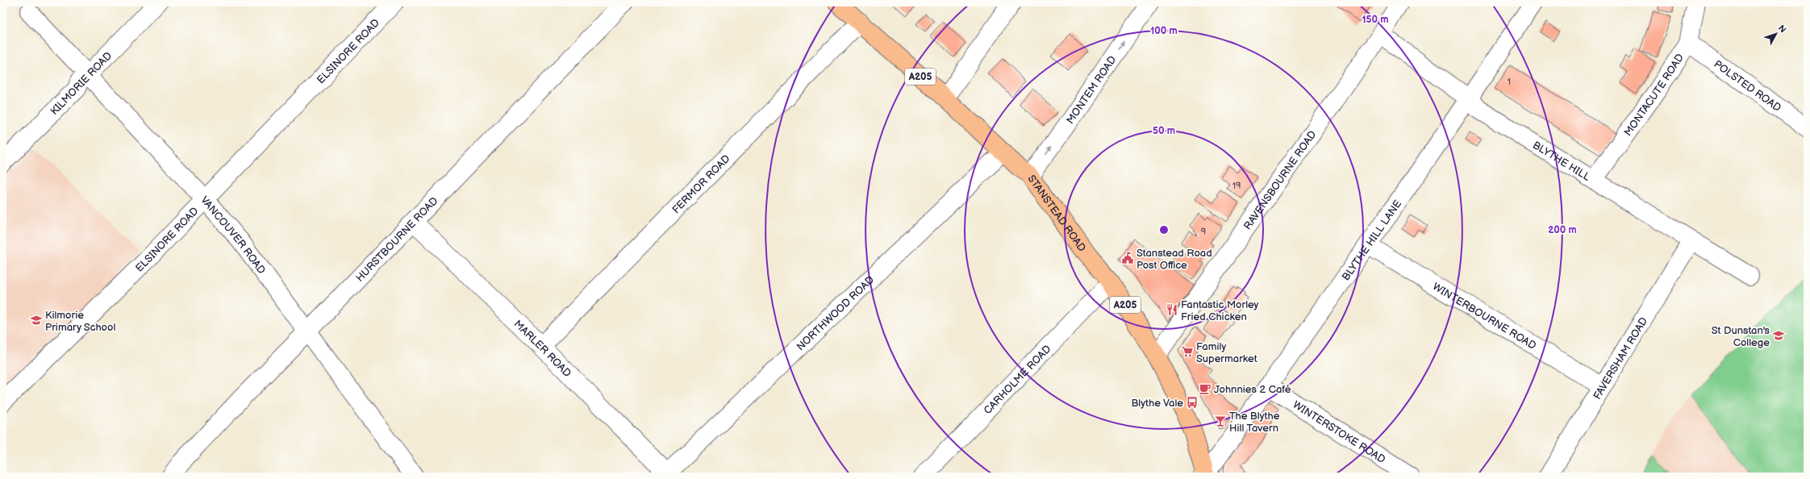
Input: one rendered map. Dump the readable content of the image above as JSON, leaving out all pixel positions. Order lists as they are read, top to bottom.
{
  "streets": {
    "highway": ["A205", "STANSTEAD ROAD"],
    "street": [
      "ELSINORE ROAD",
      "KILMORIE ROAD",
      "POLSTED ROAD",
      "MONTEM ROAD",
      "MONTACUTE ROAD",
      "BLYTHE HILL",
      "RAVENSBOURNE ROAD",
      "FERMOR ROAD",
      "VANCOUVER ROAD",
      "HURSTBOURNE ROAD",
      "BLYTHE HILL LANE",
      "NORTHWOOD ROAD",
      "WINTERBOURNE ROAD",
      "MARLER ROAD",
      "FAVERSHAM ROAD",
      "CARHOLME ROAD",
      "WINTERSTOKE ROAD"
    ]
  },
  "crossings": [
    ["ELSINORE ROAD", "VANCOUVER ROAD"],
    ["KILMORIE ROAD", "VANCOUVER ROAD"],
    ["POLSTED ROAD", "MONTACUTE ROAD"],
    ["MONTEM ROAD", "STANSTEAD ROAD"],
    ["MONTACUTE ROAD", "BLYTHE HILL"],
    ["BLYTHE HILL", "RAVENSBOURNE ROAD"],
    ["BLYTHE HILL", "BLYTHE HILL LANE"],
    ["BLYTHE HILL", "FAVERSHAM ROAD"],
    ["RAVENSBOURNE ROAD", "STANSTEAD ROAD"],
    ["FERMOR ROAD", "STANSTEAD ROAD"],
    ["FERMOR ROAD", "MARLER ROAD"],
    ["STANSTEAD ROAD", "BLYTHE HILL LANE"],
    ["STANSTEAD ROAD", "NORTHWOOD ROAD"],
    ["STANSTEAD ROAD", "CARHOLME ROAD"],
    ["VANCOUVER ROAD", "HURSTBOURNE ROAD"],
    ["HURSTBOURNE ROAD", "MARLER ROAD"],
    ["BLYTHE HILL LANE", "WINTERBOURNE ROAD"],
    ["BLYTHE HILL LANE", "WINTERSTOKE ROAD"],
    ["NORTHWOOD ROAD", "MARLER ROAD"],
    ["WINTERBOURNE ROAD", "FAVERSHAM ROAD"]
  ],
  "places": {
    "public building": ["Stanstead Road Post Office"],
    "restaurant": ["Fantastic Morley Fried Chicken"],
    "school or university": ["Kilmorie Primary School", "St Dunstan's College"],
    "supermarket": ["Family Supermarket"],
    "cafe": ["Johnnies 2 Café"],
    "bus stop": ["Blythe Vale"],
    "bar": ["The Blythe Hill Tavern"]
  },
  "house_numbers": ["1", "19", "9"],
  "north": "top right",
  "rings": [
    "150 m",
    "100 m",
    "50 m",
    "200 m"
  ]
}
